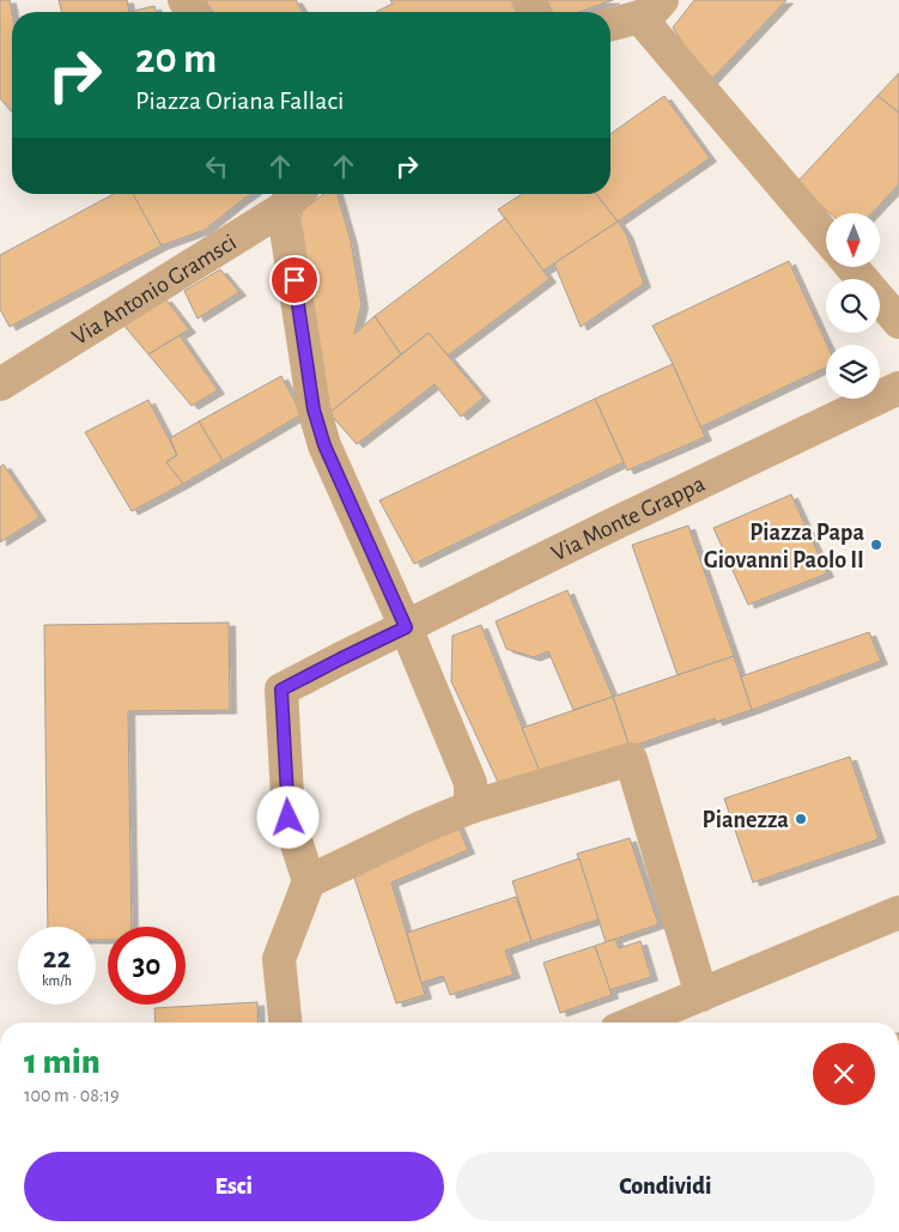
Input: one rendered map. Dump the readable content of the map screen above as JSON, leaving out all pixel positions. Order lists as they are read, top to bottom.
{
  "streets": {
    "street": ["Via Antonio Gramsci", "Via Monte Grappa"]
  },
  "places": ["Piazza Papa Giovanni Paolo II", "Pianezza"],
  "north": "bottom",
  "page": {
    "turn": ["20 m", "Piazza Oriana Fallaci"],
    "speed": "22 km/h",
    "limit": "30",
    "heading": ["1 min", "100 m · 08:19"],
    "buttons": ["Esci", "Condividi"]
  }
}
